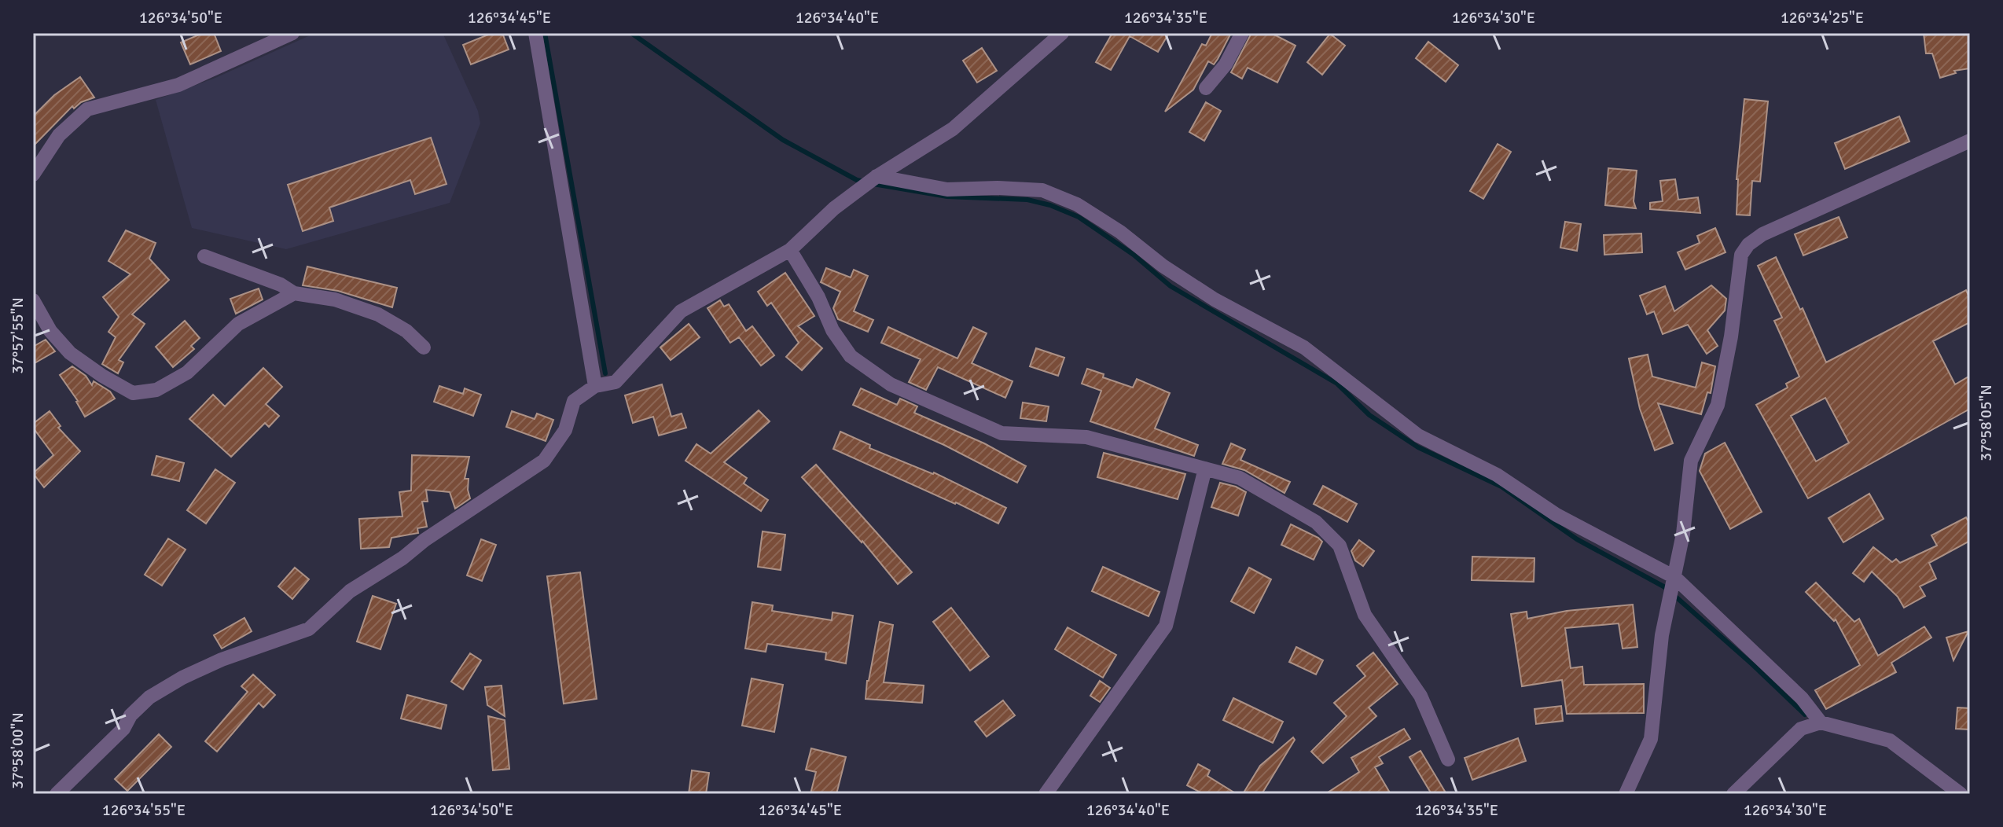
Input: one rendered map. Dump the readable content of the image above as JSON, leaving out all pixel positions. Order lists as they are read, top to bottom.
{
  "coordinates": [
    "126°34'50\"E",
    "126°34'45\"E",
    "126°34'40\"E",
    "126°34'35\"E",
    "126°34'30\"E",
    "126°34'25\"E",
    "37°57'55\"N",
    "37°58'05\"N",
    "37°58'00\"N",
    "126°34'55\"E"
  ]
}
